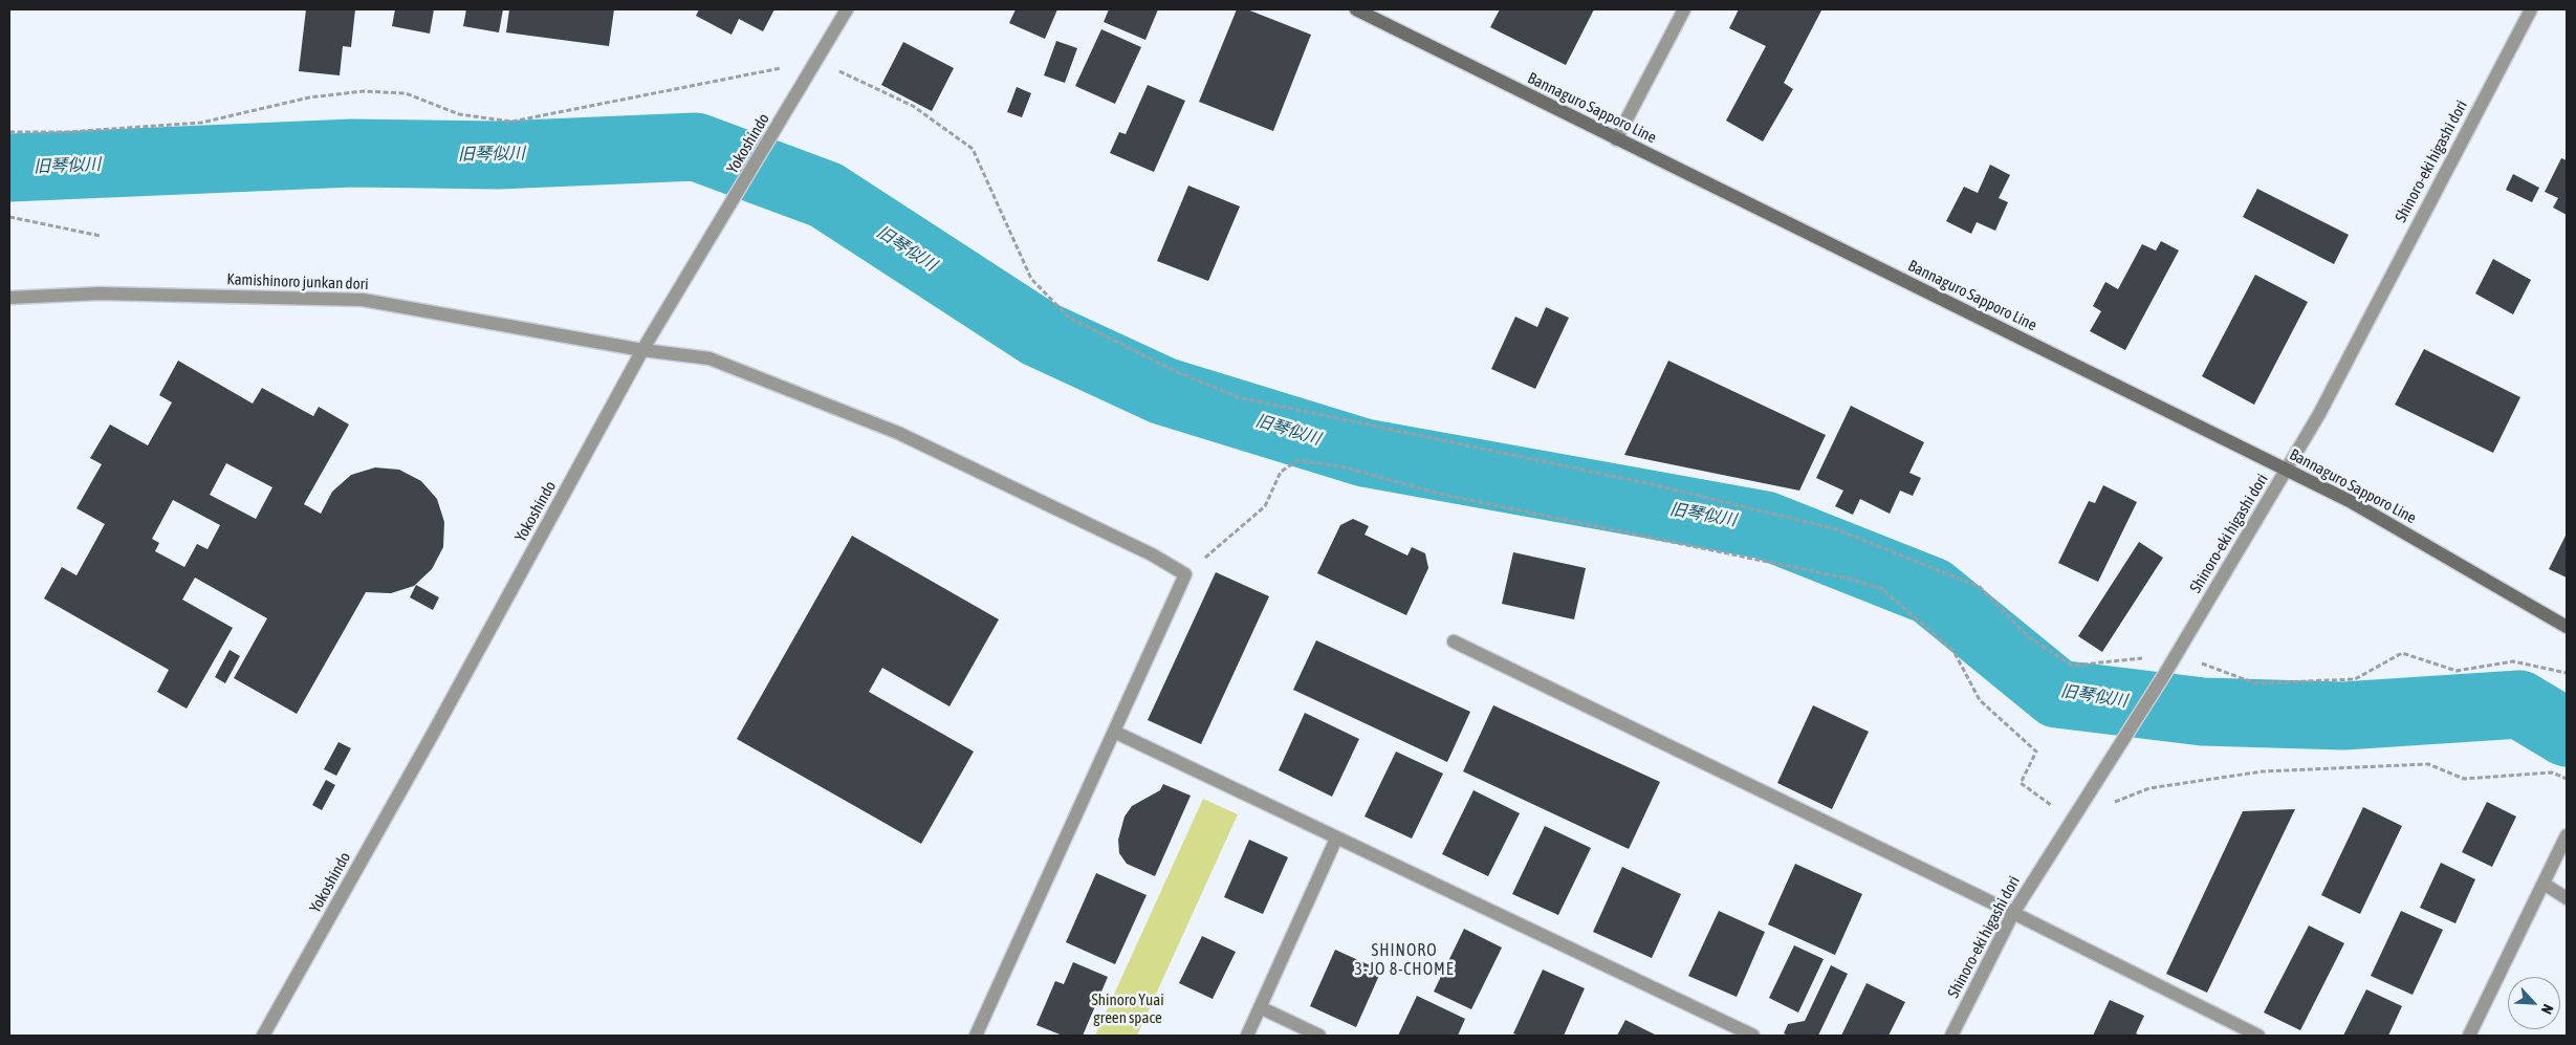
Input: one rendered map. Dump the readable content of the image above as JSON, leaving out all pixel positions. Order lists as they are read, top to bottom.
{
  "streets": {
    "main road": ["Bannaguro Sapporo Line"],
    "street": ["Yokoshindo", "Shinoro-eki higashi dori", "Kamishinoro junkan dori"]
  },
  "crossings": [
    ["Bannaguro Sapporo Line", "Shinoro-eki higashi dori"],
    ["Yokoshindo", "Kamishinoro junkan dori"]
  ],
  "districts": ["SHINORO 3-JO 8-CHOME"],
  "water": ["旧琴似川"],
  "parks": ["Shinoro Yuai green space"],
  "north": "bottom right"
}
